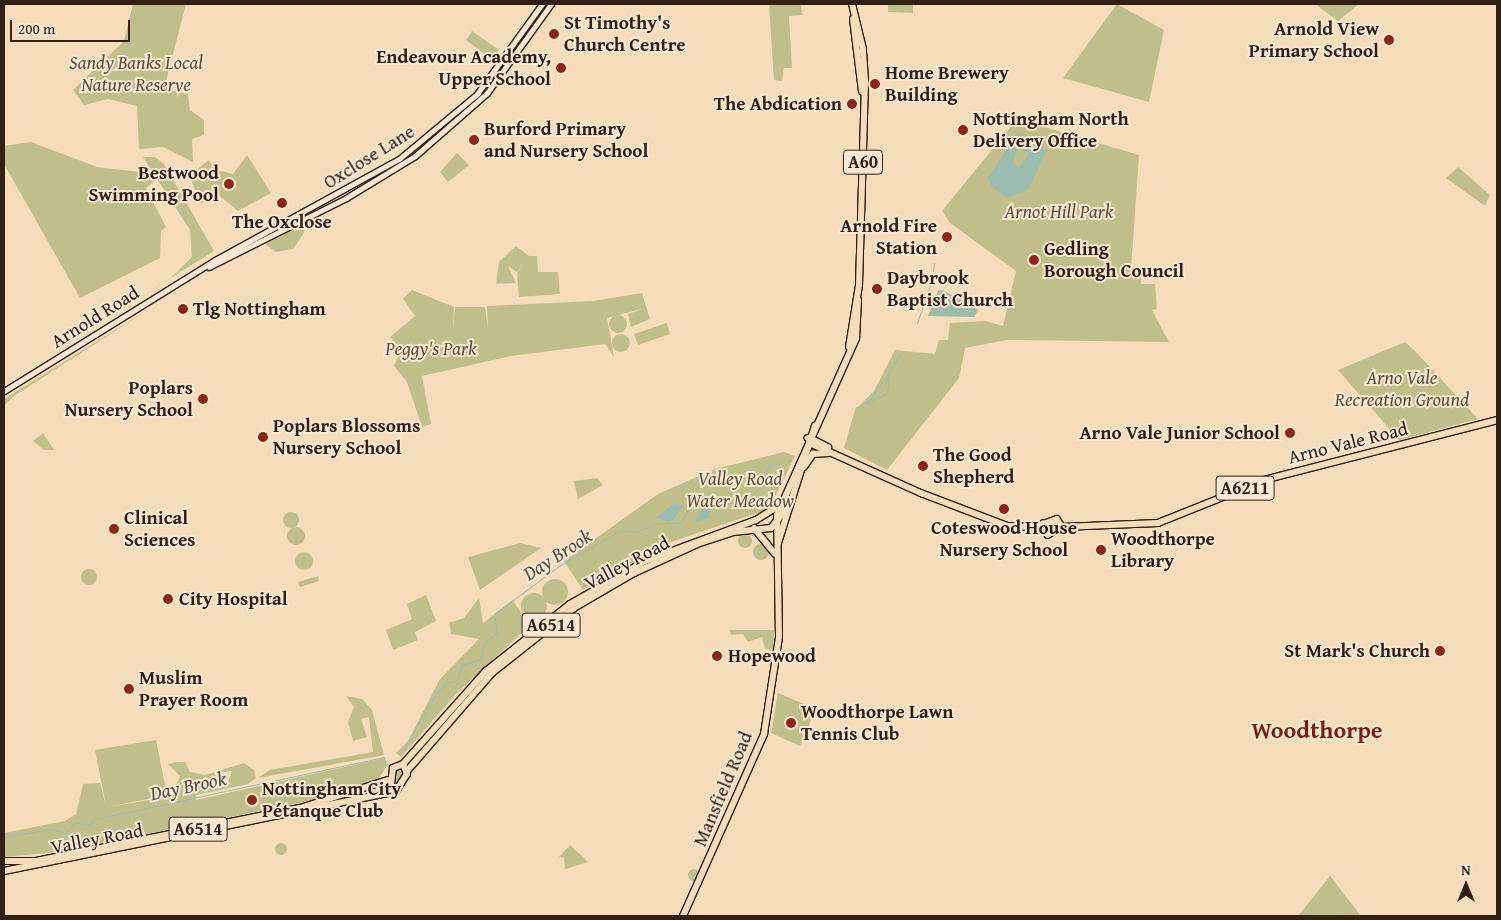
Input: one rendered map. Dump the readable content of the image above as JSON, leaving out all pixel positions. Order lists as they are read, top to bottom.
{
  "streets": {
    "highway": [
      "A60",
      "Valley Road",
      "A6514",
      "Mansfield Road"
    ],
    "main road": [
      "Oxclose Lane",
      "Arnold Road",
      "Arno Vale Road",
      "A6211"
    ]
  },
  "crossings": [
    ["Oxclose Lane", "Arnold Road"],
    ["Arno Vale Road", "A6211"],
    ["A6211", "Mansfield Road"],
    ["Valley Road", "A6514"],
    ["Valley Road", "Mansfield Road"]
  ],
  "districts": ["Woodthorpe"],
  "water": ["Day Brook"],
  "parks": [
    "Sandy Banks Local Nature Reserve",
    "Arnot Hill Park",
    "Peggy's Park",
    "Arno Vale Recreation Ground",
    "Valley Road Water Meadow"
  ],
  "places": [
    "St Timothy's Church Centre",
    "Arnold View Primary School",
    "Endeavour Academy, Upper School",
    "Home Brewery Building",
    "The Abdication",
    "Nottingham North Delivery Office",
    "Burford Primary and Nursery School",
    "Bestwood Swimming Pool",
    "The Oxclose",
    "Arnold Fire Station",
    "Gedling Borough Council",
    "Daybrook Baptist Church",
    "Tlg Nottingham",
    "Poplars Nursery School",
    "Arno Vale Junior School",
    "Poplars Blossoms Nursery School",
    "The Good Shepherd",
    "Coteswood House Nursery School",
    "Clinical Sciences",
    "Woodthorpe Library",
    "City Hospital",
    "St Mark's Church",
    "Hopewood",
    "Muslim Prayer Room",
    "Woodthorpe Lawn Tennis Club",
    "Nottingham City Pétanque Club"
  ],
  "scale_bar": "200 m",
  "north": "top"
}
